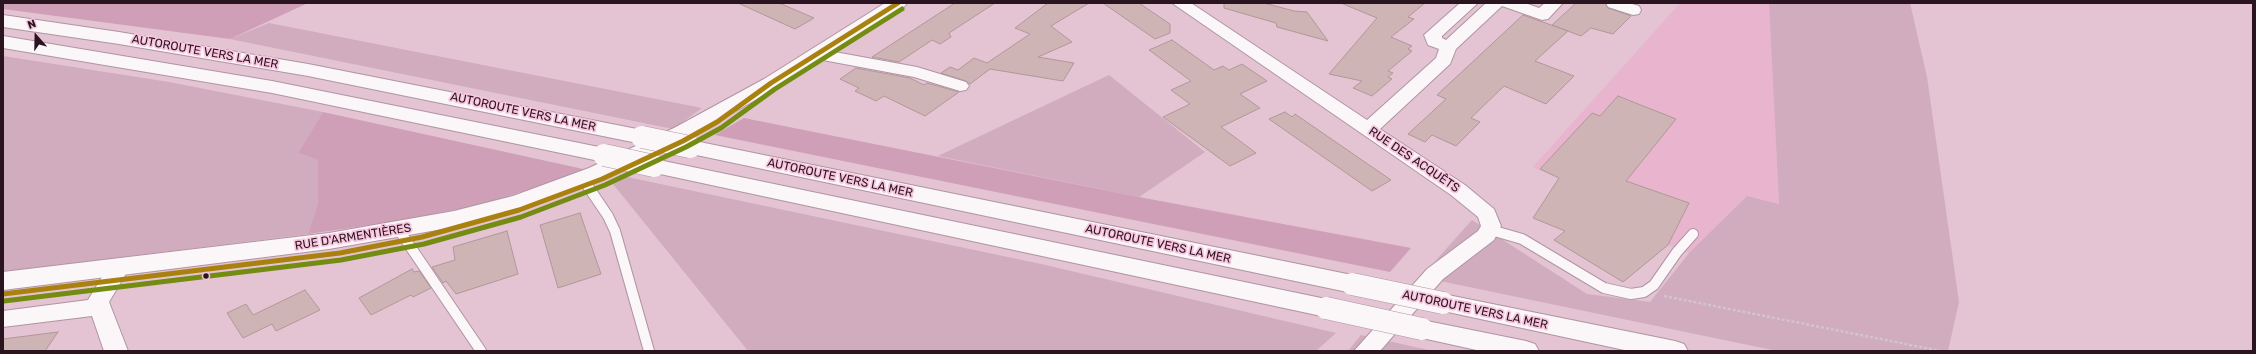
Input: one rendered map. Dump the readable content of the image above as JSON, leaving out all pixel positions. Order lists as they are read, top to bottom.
{
  "streets": {
    "main road": ["AUTOROUTE VERS LA MER", "RUE D'ARMENTIÈRES"],
    "street": ["RUE DES ACQUÊTS"]
  },
  "north": "top"
}
